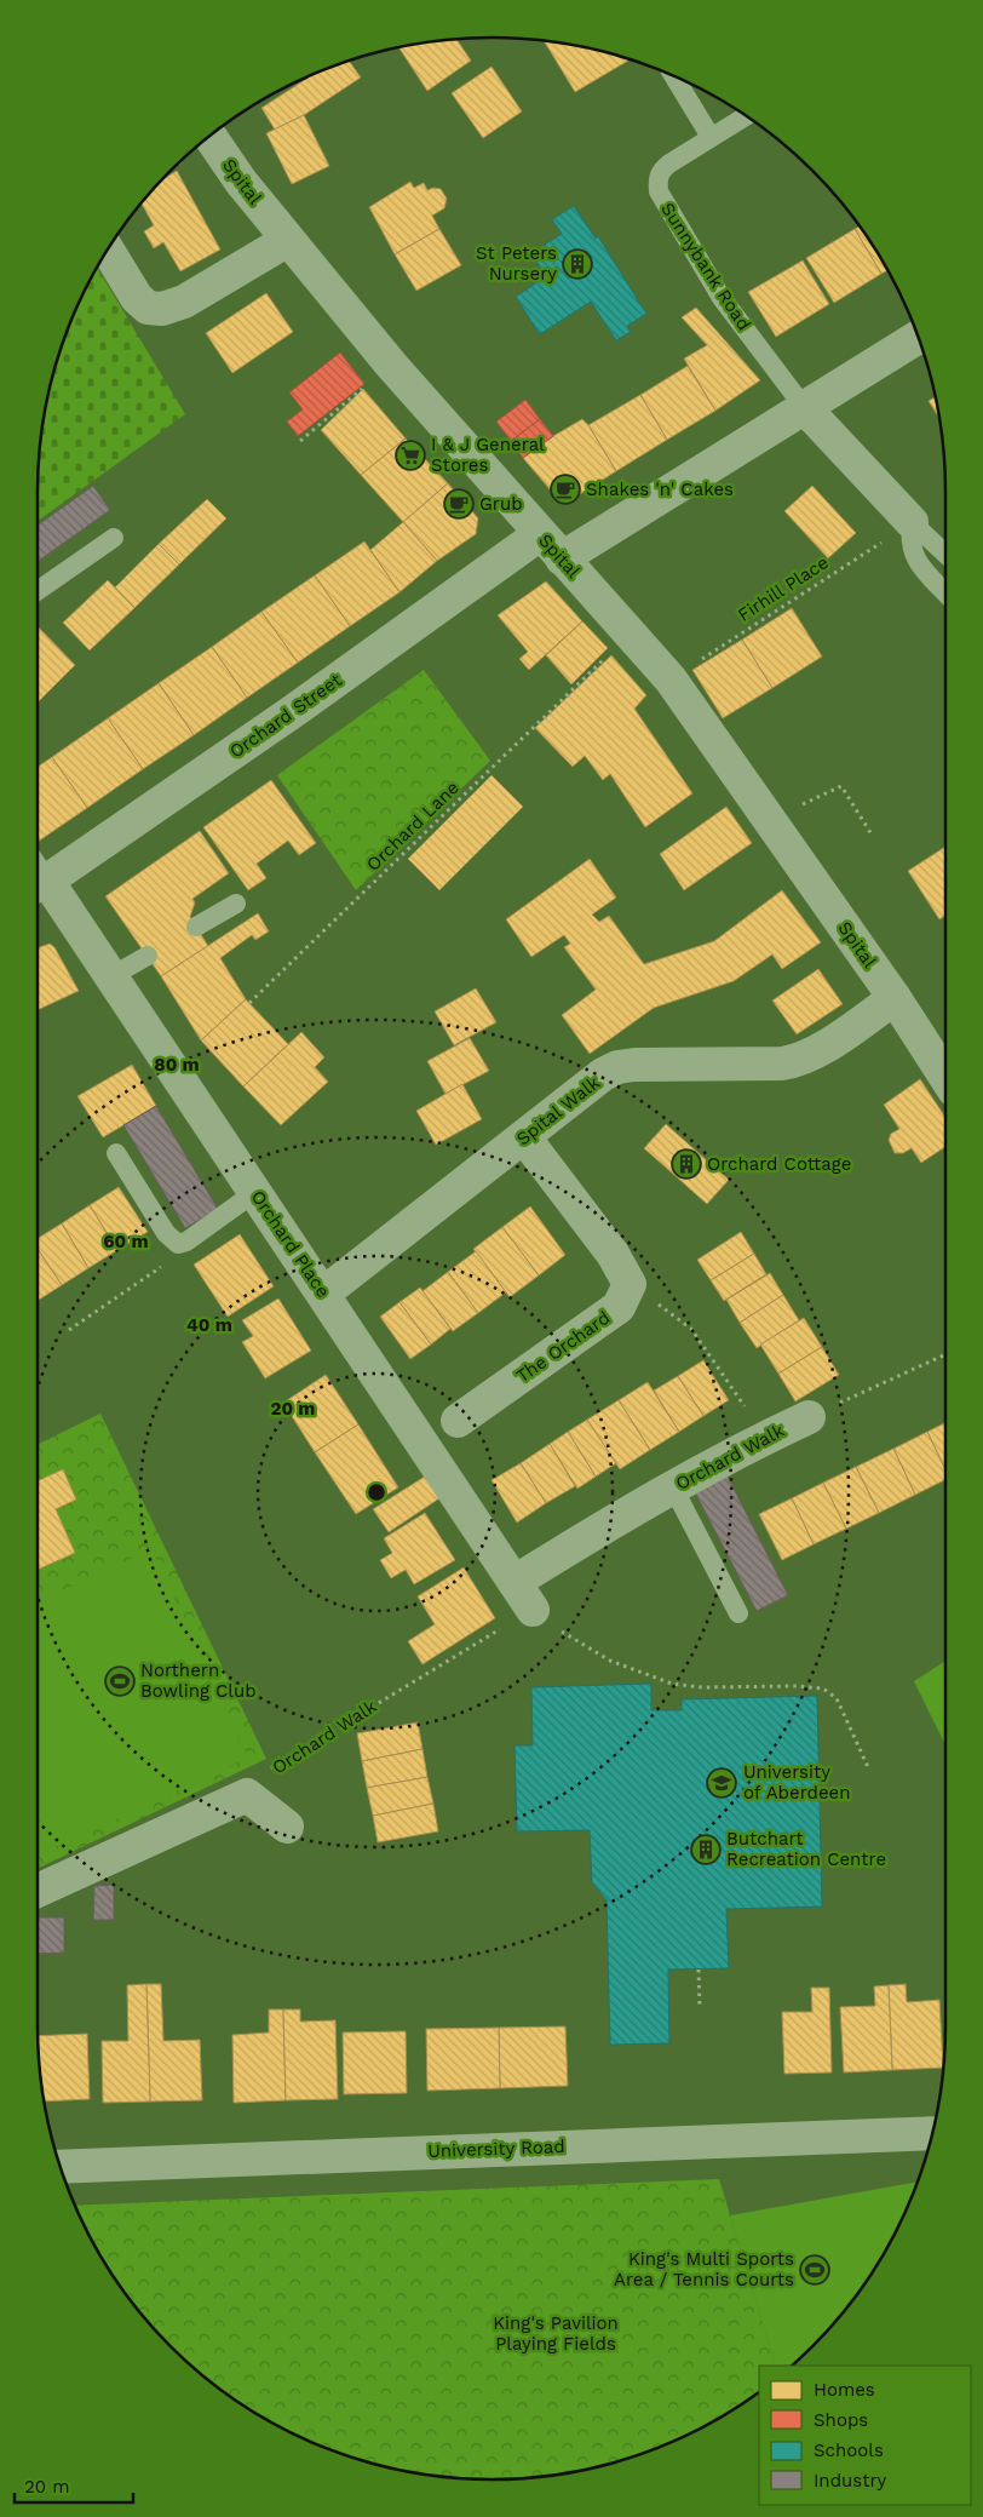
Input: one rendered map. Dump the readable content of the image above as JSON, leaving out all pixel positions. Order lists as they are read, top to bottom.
{
  "streets": {
    "street": [
      "Spital",
      "Sunnybank Road",
      "Orchard Street",
      "Spital Walk",
      "Orchard Place",
      "The Orchard",
      "Orchard Walk",
      "University Road"
    ],
    "path": ["Firhill Place", "Orchard Lane"]
  },
  "crossings": [
    ["Spital", "Firhill Place"],
    ["Spital", "Orchard Street"],
    ["Spital", "Spital Walk"],
    ["Sunnybank Road", "Firhill Place"],
    ["Orchard Street", "Orchard Place"],
    ["Spital Walk", "Orchard Place"],
    ["Orchard Place", "Orchard Walk"]
  ],
  "parks": ["King's Pavilion Playing Fields"],
  "places": {
    "building": ["St Peters Nursery", "Orchard Cottage", "Butchart Recreation Centre"],
    "supermarket": ["I & J General Stores"],
    "cafe": ["Shakes 'n' Cakes", "Grub"],
    "sports": ["Northern Bowling Club", "King's Multi Sports Area / Tennis Courts"],
    "school or university": ["University of Aberdeen"]
  },
  "legend": [
    "Homes",
    "Shops",
    "Schools",
    "Industry"
  ],
  "scale_bar": "20 m",
  "rings": [
    "80 m",
    "60 m",
    "40 m",
    "20 m"
  ]
}
